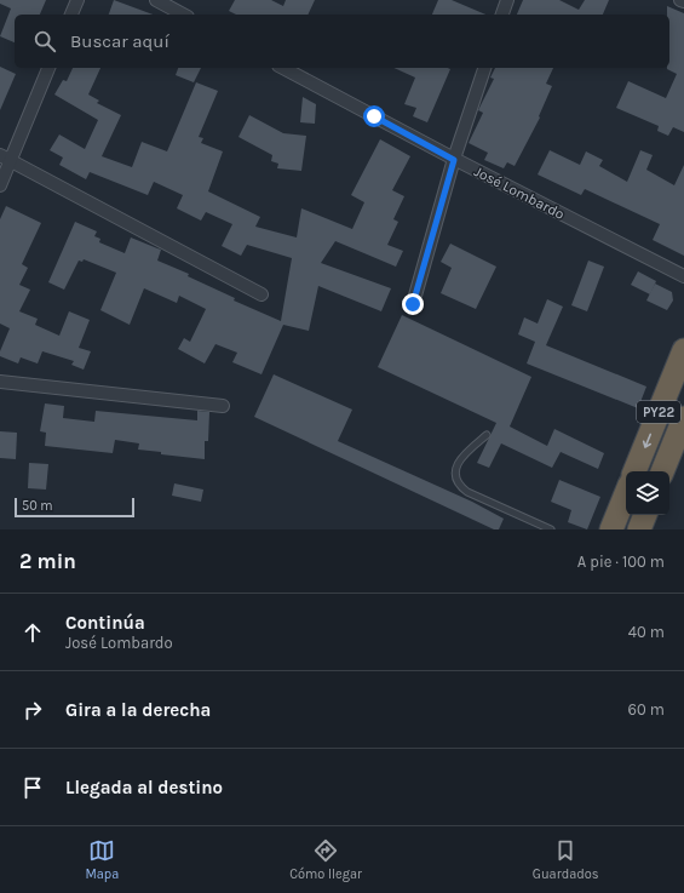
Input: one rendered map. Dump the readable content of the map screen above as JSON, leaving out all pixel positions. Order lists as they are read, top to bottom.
{
  "streets": {
    "highway": ["PY22"],
    "street": ["José Lombardo"]
  },
  "scale_bar": "50 m",
  "page": {
    "search": "Buscar aquí",
    "scale": "50 m",
    "heading": ["2 min", "A pie · 100 m"],
    "list": [
      ["Continúa", "José Lombardo", "40 m"],
      ["Gira a la derecha", "60 m"],
      "Llegada al destino"
    ],
    "nav": ["Mapa", "Cómo llegar", "Guardados"]
  }
}
